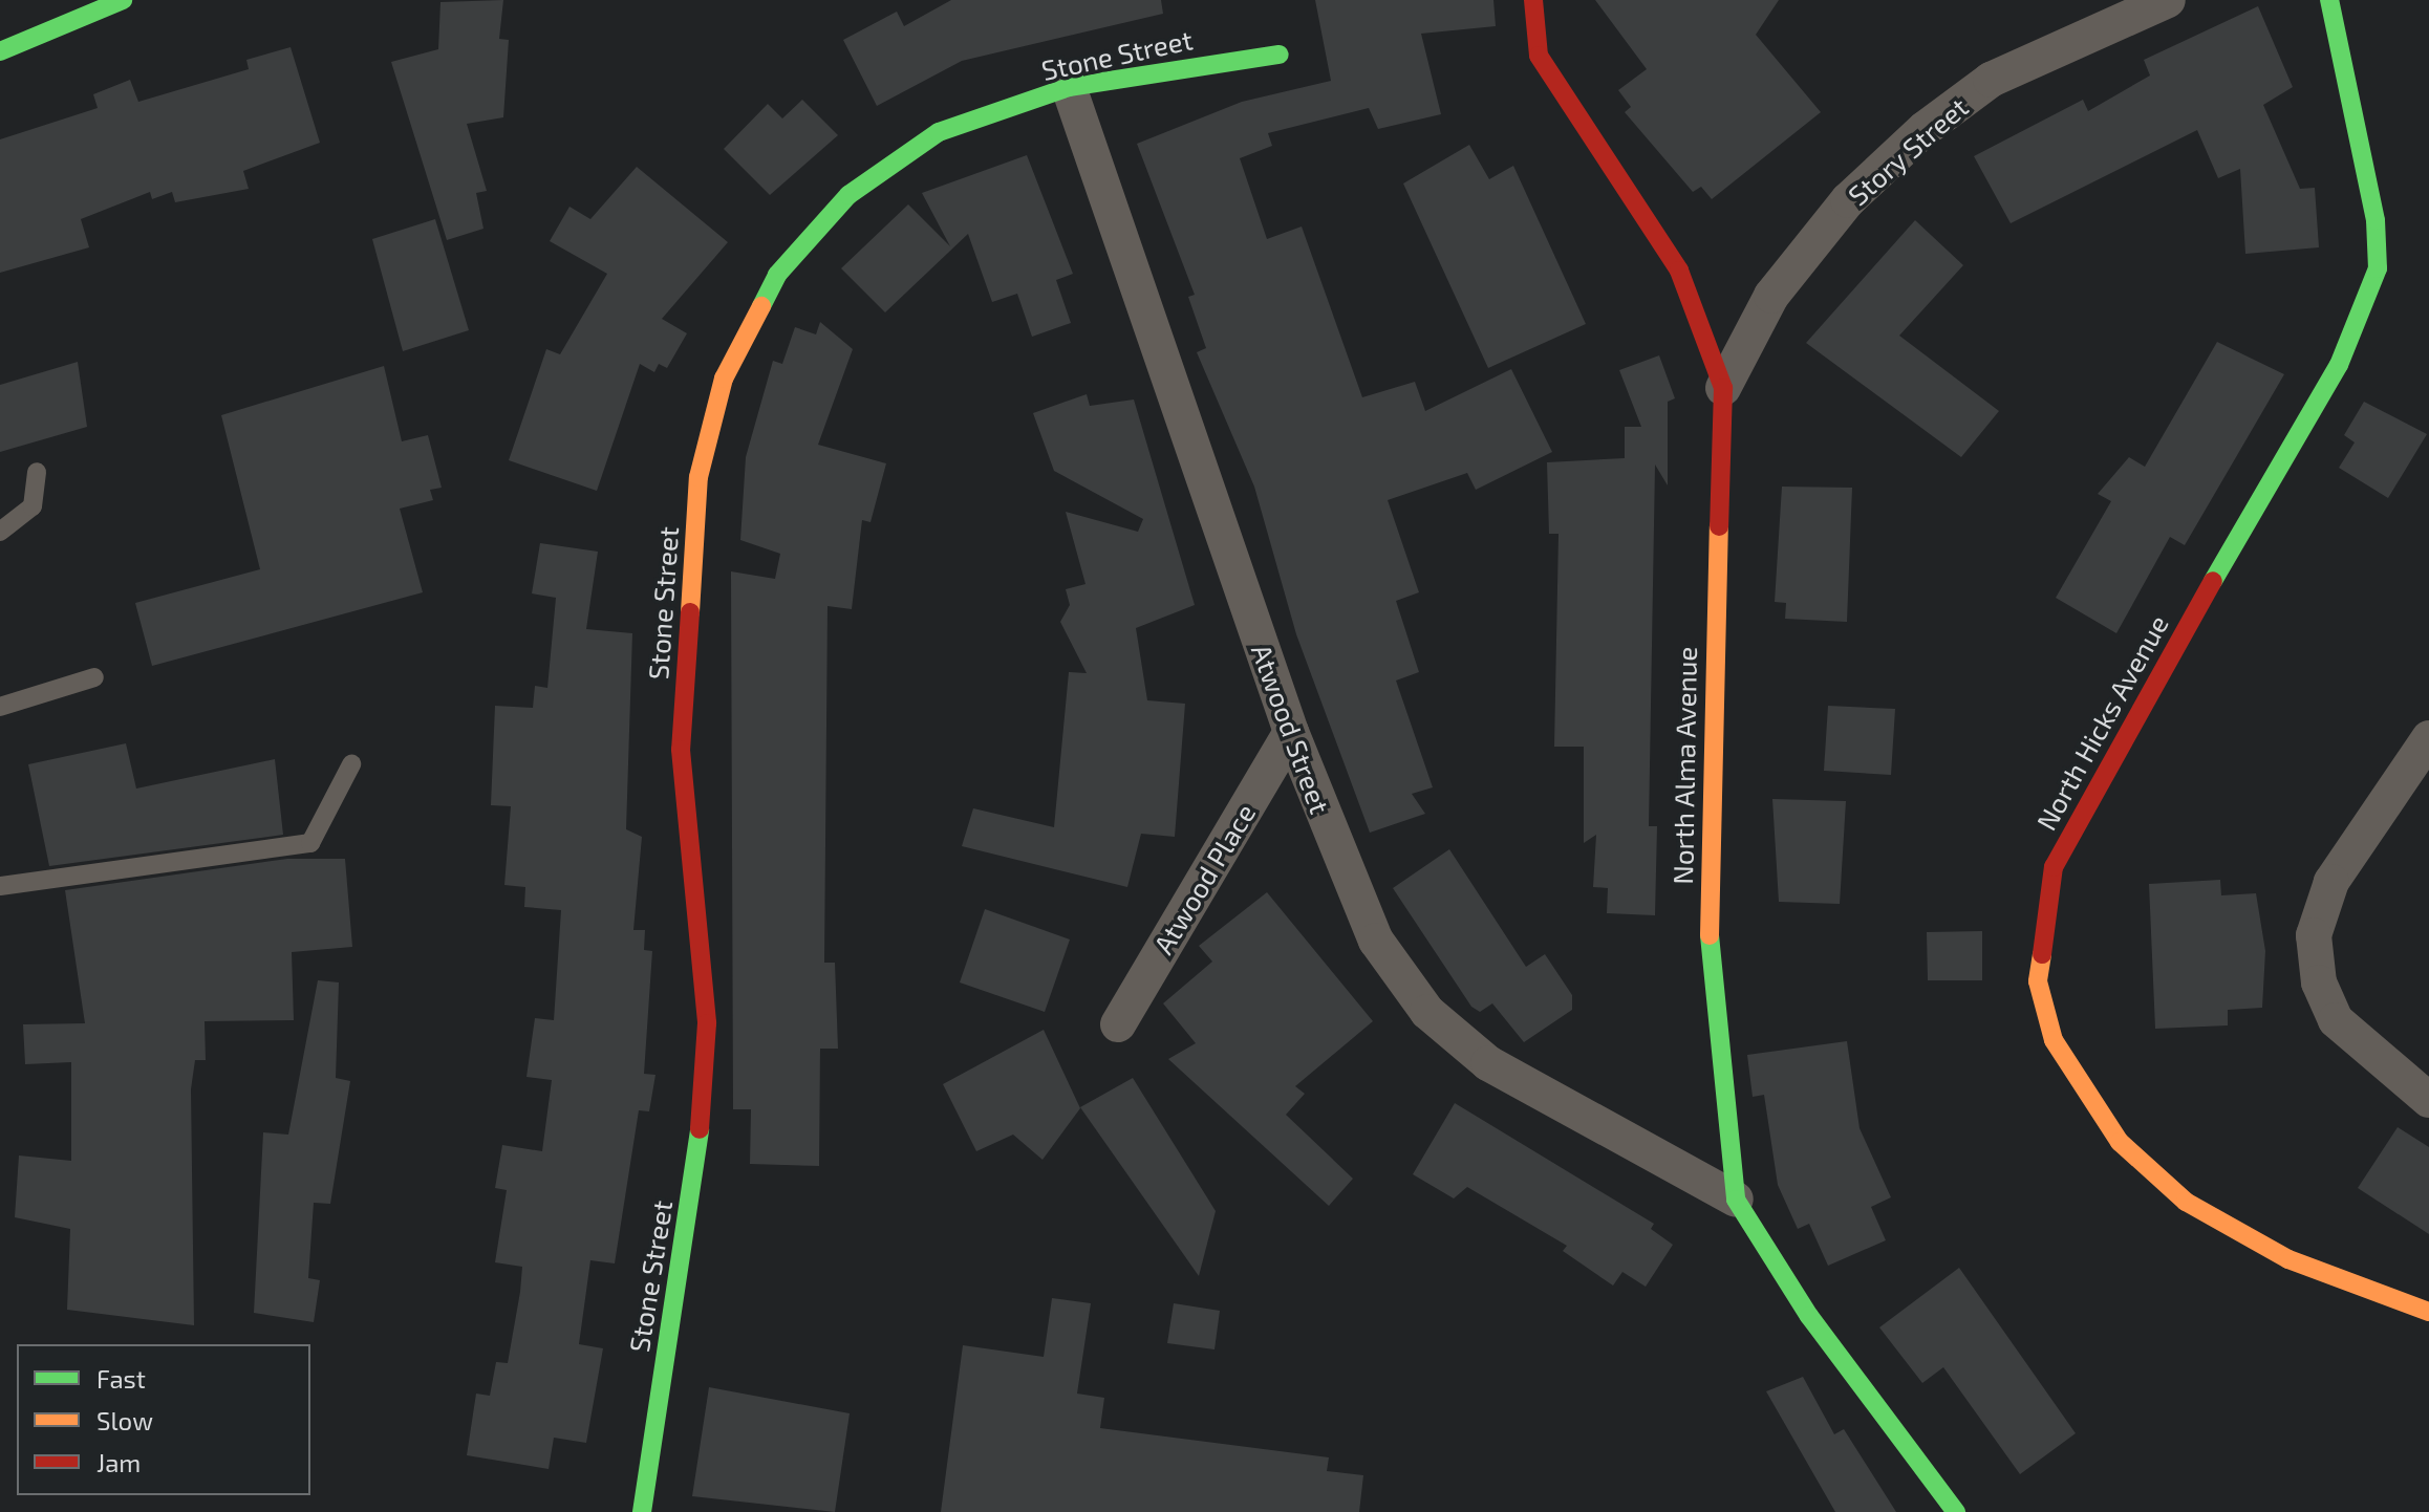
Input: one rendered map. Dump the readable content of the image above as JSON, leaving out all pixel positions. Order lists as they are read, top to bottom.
{
  "streets": {
    "street": [
      "Stone Street",
      "Story Street",
      "North Hicks Avenue",
      "Atwood Street",
      "North Alma Avenue",
      "Atwood Place"
    ]
  },
  "crossings": [
    ["Stone Street", "Atwood Street"],
    ["Story Street", "North Alma Avenue"],
    ["Atwood Street", "North Alma Avenue"],
    ["Atwood Street", "Atwood Place"]
  ],
  "legend": ["Fast", "Slow", "Jam"]
}
